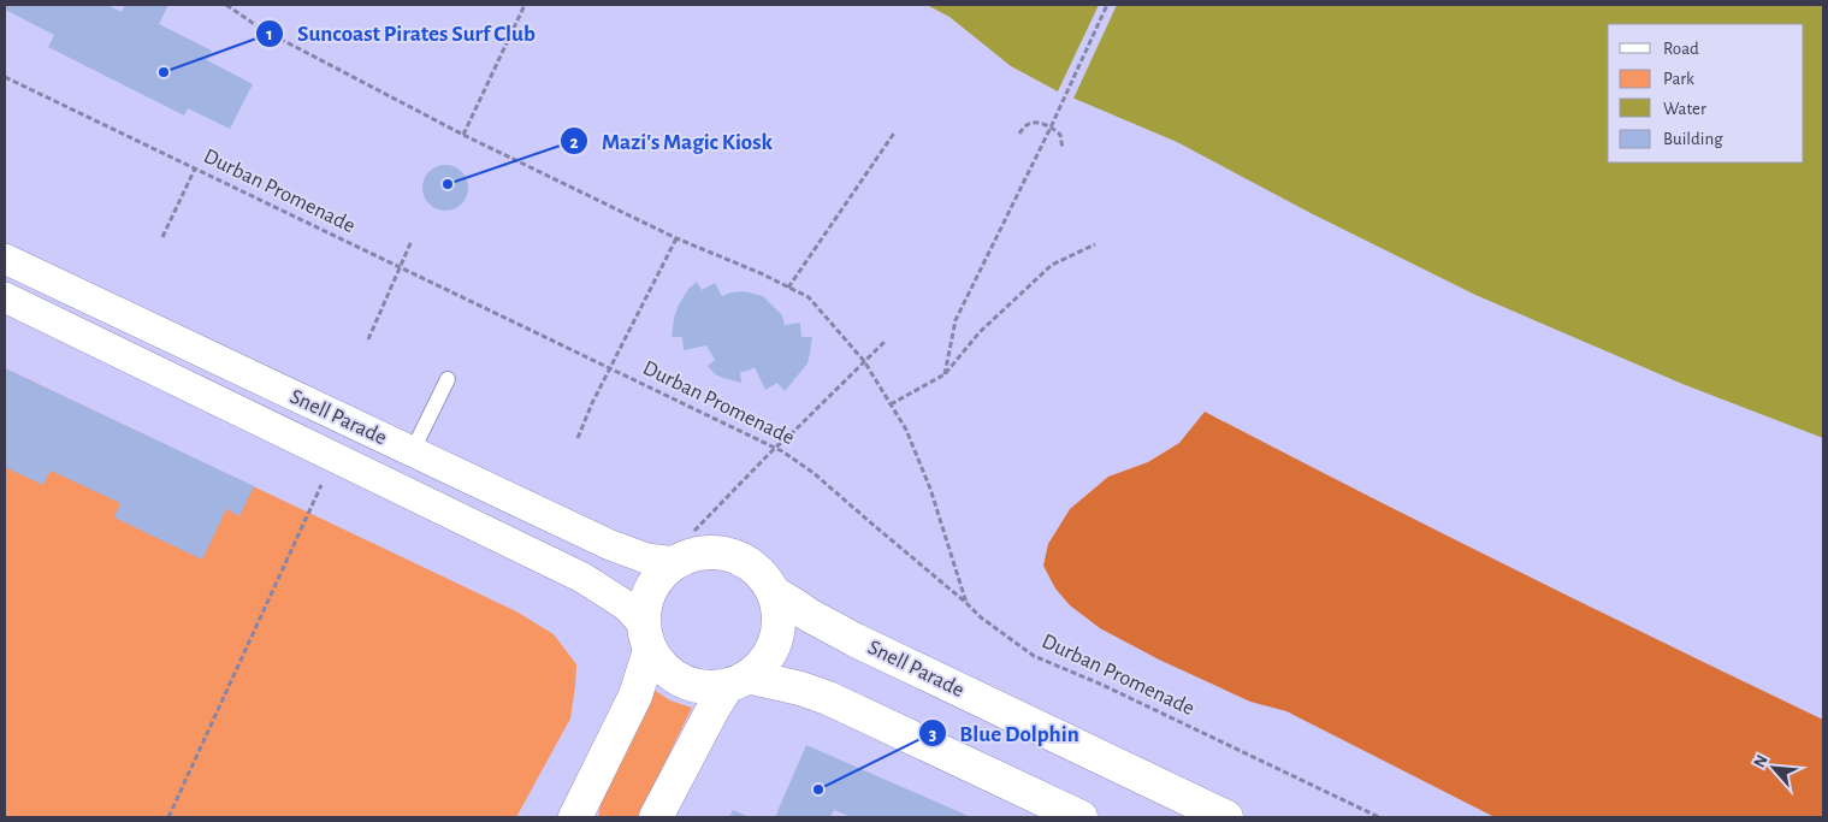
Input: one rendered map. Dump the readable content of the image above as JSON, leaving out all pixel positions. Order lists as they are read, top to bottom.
{
  "streets": {
    "main road": ["Snell Parade"],
    "path": ["Durban Promenade"]
  },
  "places": ["Suncoast Pirates Surf Club", "Mazi's Magic Kiosk", "Blue Dolphin"],
  "legend": [
    "Road",
    "Park",
    "Water",
    "Building"
  ],
  "north": "top left"
}
